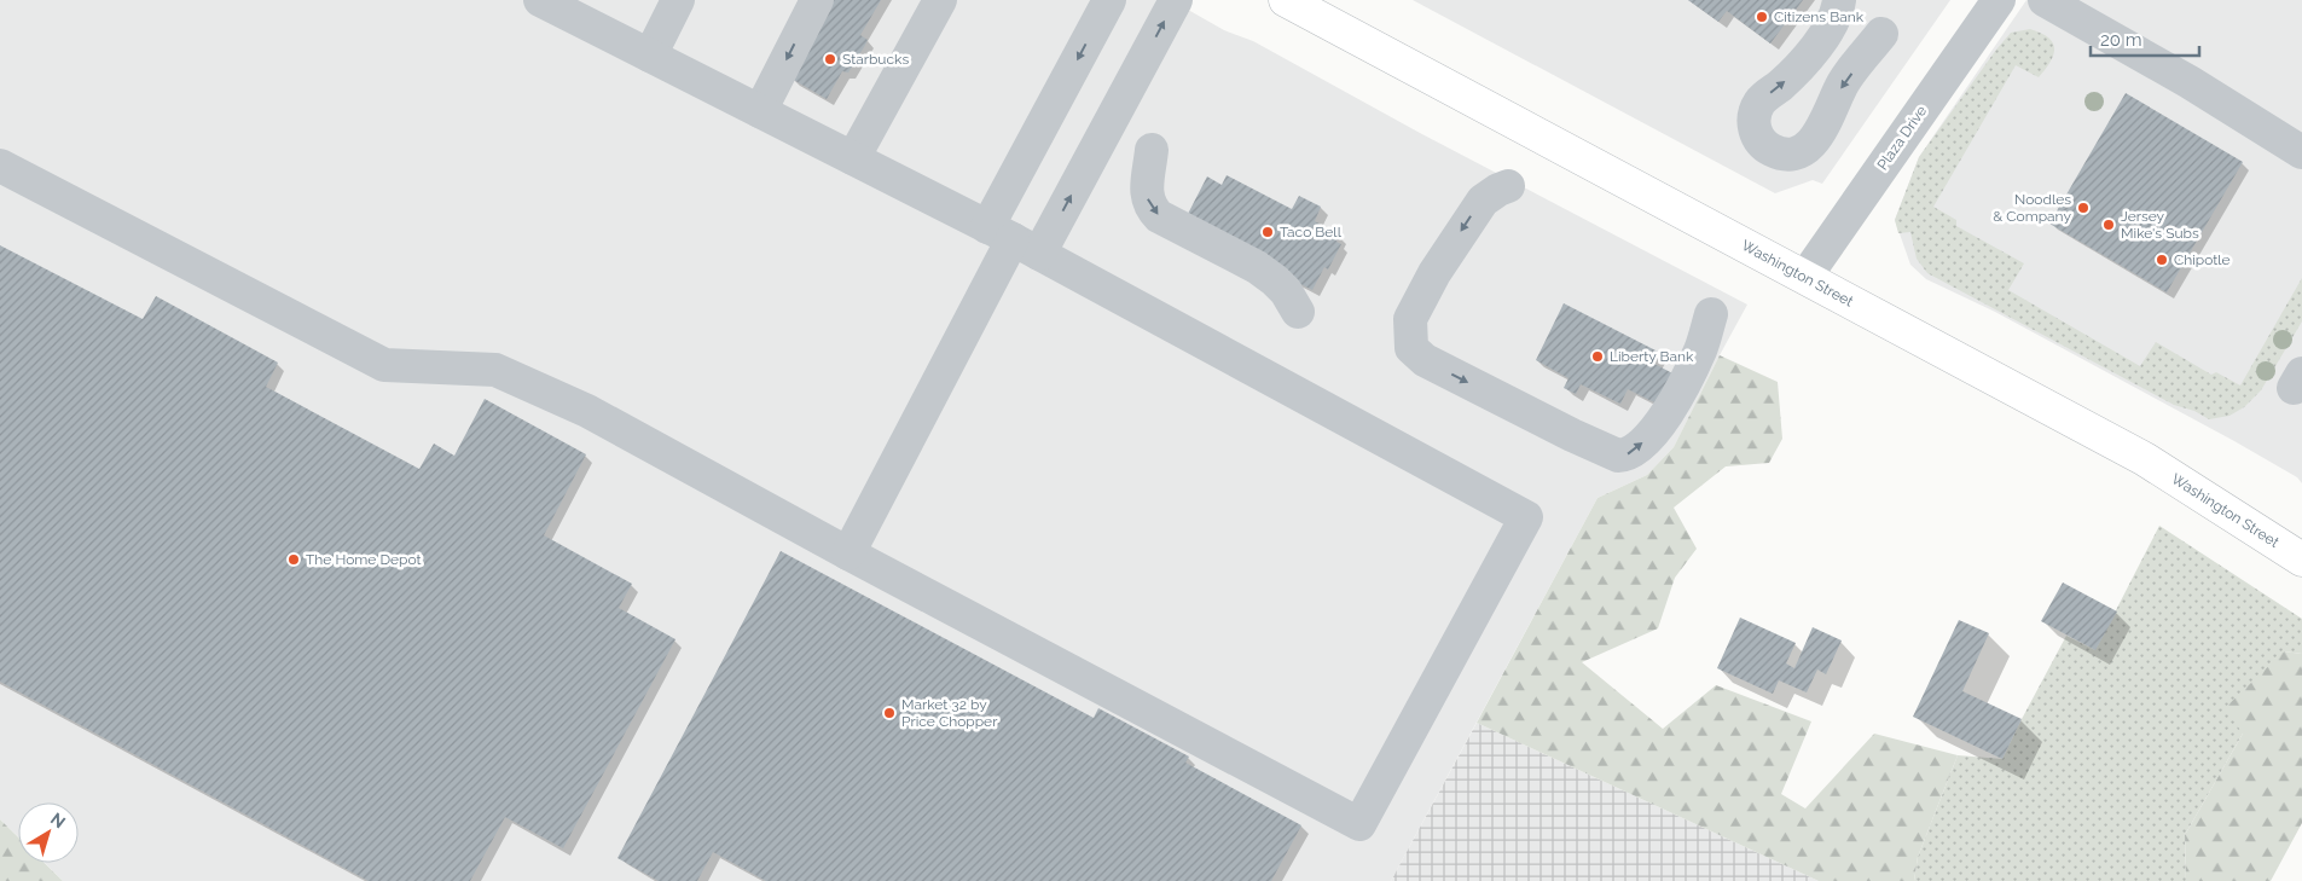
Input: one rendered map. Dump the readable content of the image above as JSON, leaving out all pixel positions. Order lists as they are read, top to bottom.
{
  "streets": {
    "highway": ["Washington Street"],
    "street": ["Plaza Drive"]
  },
  "crossings": [
    ["Plaza Drive", "Washington Street"]
  ],
  "places": [
    "Citizens Bank",
    "Starbucks",
    "Noodles & Company",
    "Jersey Mike's Subs",
    "Taco Bell",
    "Chipotle",
    "Liberty Bank",
    "The Home Depot",
    "Market 32 by Price Chopper"
  ],
  "scale_bar": "20 m",
  "north": "top right"
}
